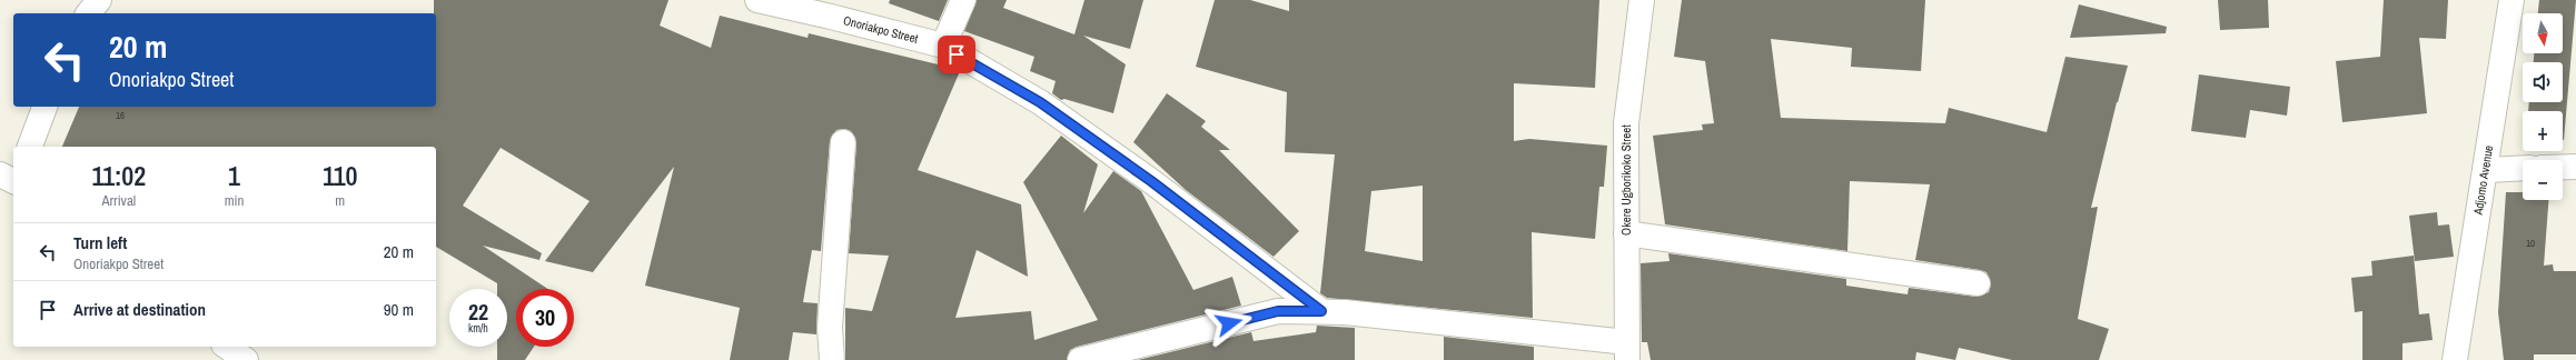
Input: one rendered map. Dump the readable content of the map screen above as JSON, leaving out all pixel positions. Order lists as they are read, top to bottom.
{
  "streets": {
    "street": ["Onoriakpo Street", "Okere Ugborikoko Street", "Adjomo Avenue"]
  },
  "house_numbers": ["16", "10"],
  "north": "bottom",
  "page": {
    "map_buttons": ["+", "−"],
    "turn": ["20 m", "Onoriakpo Street"],
    "eta": [
      "11:02",
      "Arrival",
      "1",
      "min",
      "110",
      "m"
    ],
    "list": [
      {
        "name": "Turn left",
        "note": "Onoriakpo Street",
        "value": "20 m"
      },
      {
        "name": "Arrive at destination",
        "value": "90 m"
      }
    ],
    "speed": "22 km/h",
    "limit": "30"
  }
}
